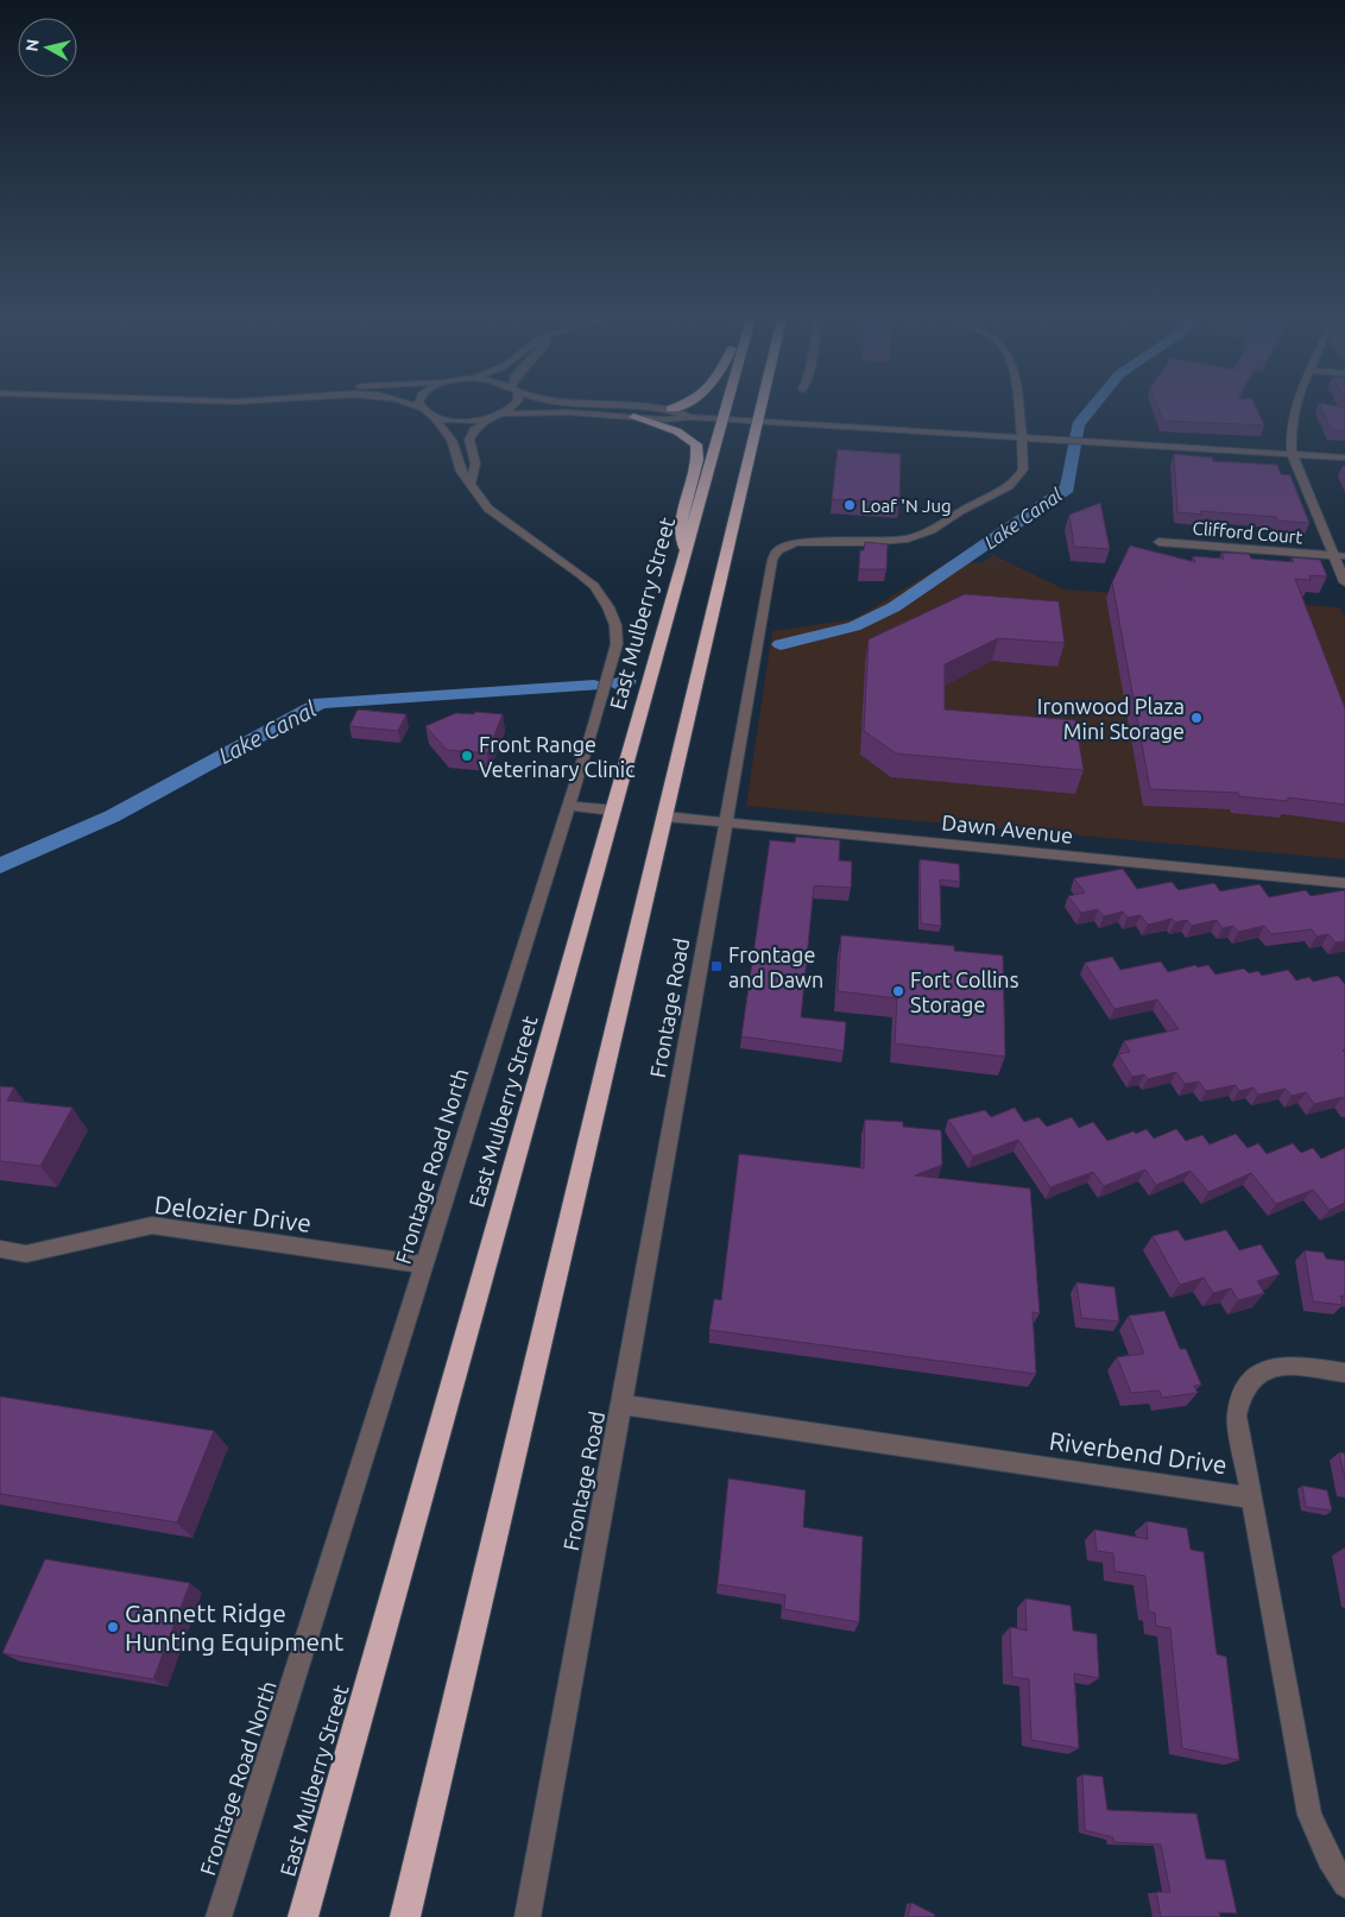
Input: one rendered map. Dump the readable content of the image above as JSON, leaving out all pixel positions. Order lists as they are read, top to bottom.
{
  "streets": {
    "highway": ["East Mulberry Street"],
    "street": [
      "Clifford Court",
      "Dawn Avenue",
      "Frontage Road",
      "Frontage Road North",
      "Delozier Drive",
      "Riverbend Drive"
    ]
  },
  "crossings": [
    ["Dawn Avenue", "Frontage Road"],
    ["Frontage Road", "Riverbend Drive"],
    ["Frontage Road North", "Delozier Drive"]
  ],
  "water": ["Lake Canal"],
  "places": {
    "other": [
      "Loaf 'N Jug",
      "Ironwood Plaza Mini Storage",
      "Front Range Veterinary Clinic",
      "Fort Collins Storage",
      "Gannett Ridge Hunting Equipment"
    ],
    "transit": ["Frontage and Dawn"]
  },
  "north": "left"
}
